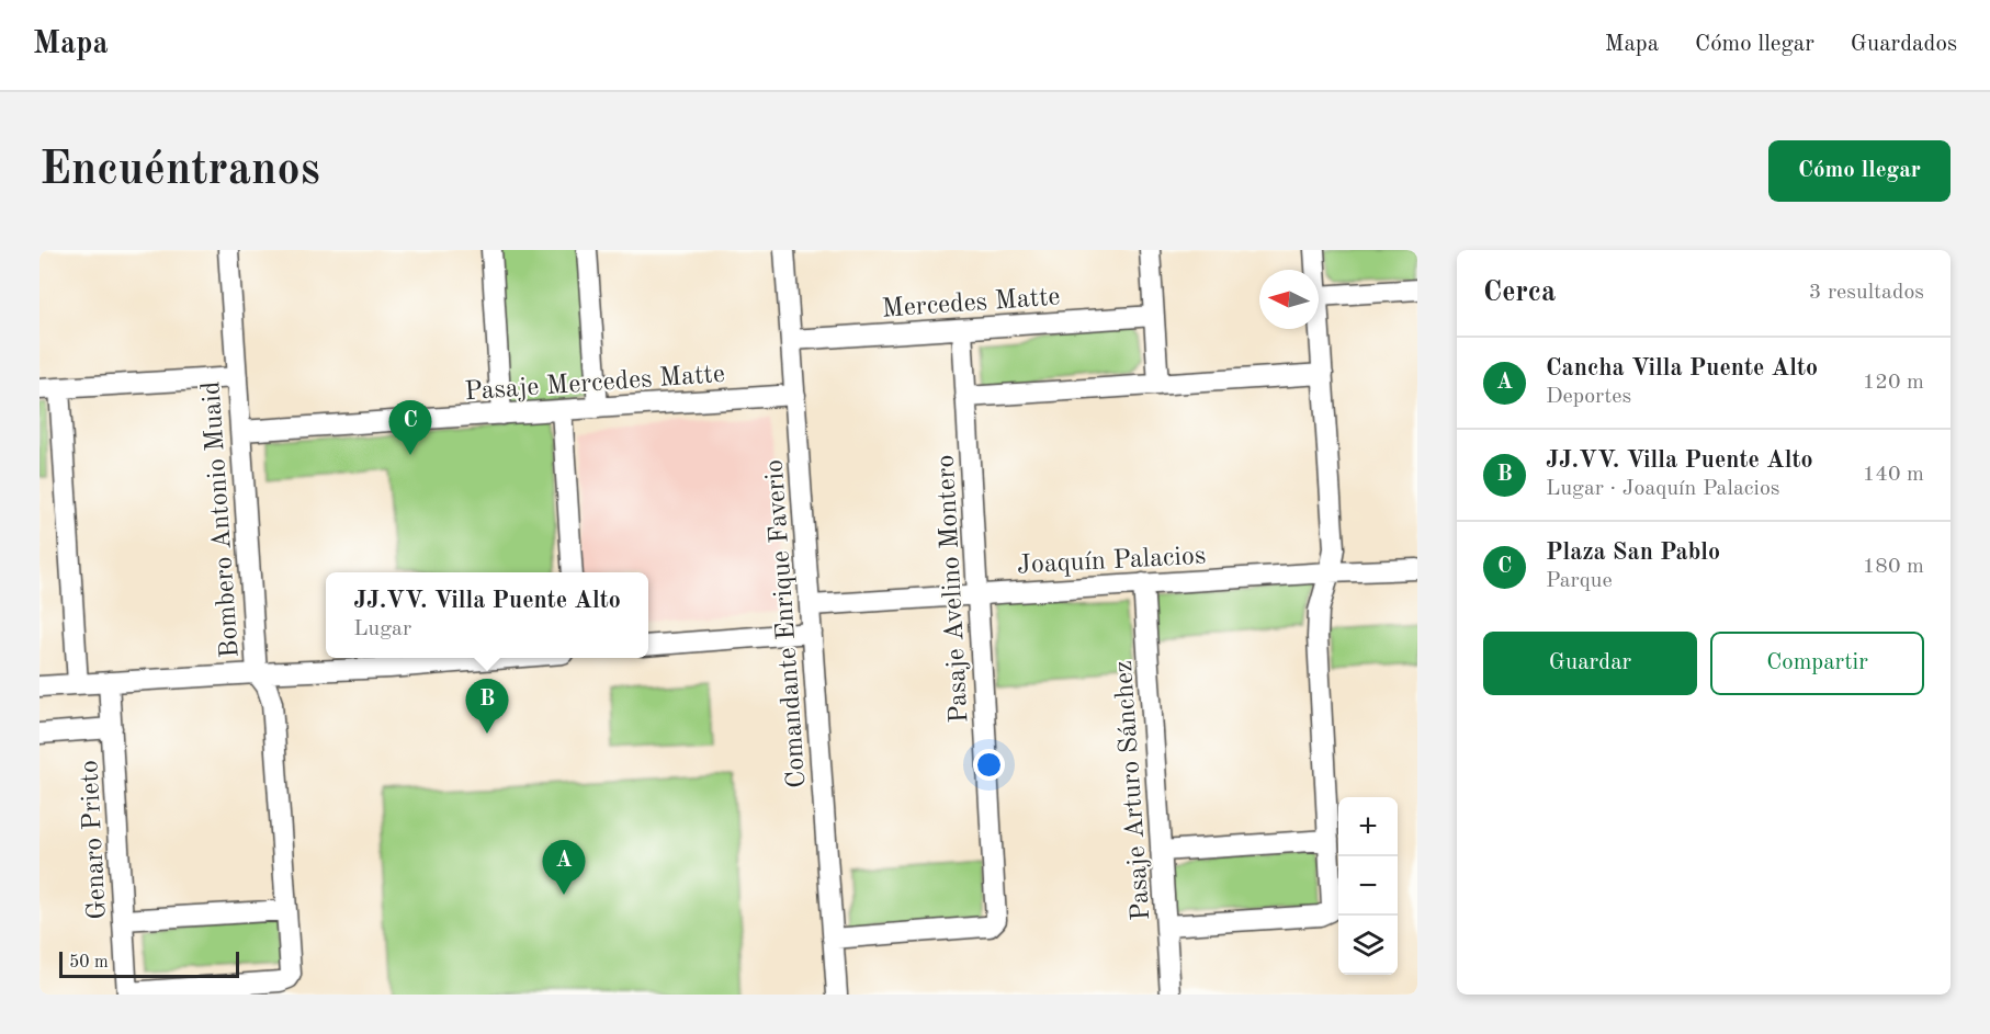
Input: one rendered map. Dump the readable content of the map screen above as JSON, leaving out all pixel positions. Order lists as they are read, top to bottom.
{
  "streets": {
    "street": [
      "Mercedes Matte",
      "Pasaje Mercedes Matte",
      "Bombero Antonio Muaid",
      "Joaquín Palacios",
      "Pasaje Avelino Montero",
      "Comandante Enrique Faverio",
      "Pasaje Arturo Sánchez",
      "Genaro Prieto"
    ]
  },
  "crossings": [
    ["Mercedes Matte", "Pasaje Avelino Montero"],
    ["Mercedes Matte", "Comandante Enrique Faverio"],
    ["Pasaje Mercedes Matte", "Bombero Antonio Muaid"],
    ["Pasaje Mercedes Matte", "Comandante Enrique Faverio"],
    ["Bombero Antonio Muaid", "Genaro Prieto"],
    ["Joaquín Palacios", "Pasaje Avelino Montero"],
    ["Joaquín Palacios", "Comandante Enrique Faverio"],
    ["Joaquín Palacios", "Pasaje Arturo Sánchez"],
    ["Pasaje Avelino Montero", "Comandante Enrique Faverio"]
  ],
  "scale_bar": "50 m",
  "north": "left",
  "page": {
    "header": "Mapa",
    "nav": ["Mapa", "Cómo llegar", "Guardados"],
    "buttons": [
      "Cómo llegar",
      ["Guardar", "Compartir"]
    ],
    "title": "Encuéntranos",
    "heading": ["Cerca", "3 resultados"],
    "list": [
      {
        "mark": "A",
        "name": "Cancha Villa Puente Alto",
        "note": "Deportes",
        "value": "120 m"
      },
      {
        "mark": "B",
        "name": "JJ.VV. Villa Puente Alto",
        "note": "Lugar · Joaquín Palacios",
        "value": "140 m"
      },
      {
        "mark": "C",
        "name": "Plaza San Pablo",
        "note": "Parque",
        "value": "180 m"
      }
    ],
    "pins": ["C", "B", "A"],
    "popup": ["JJ.VV. Villa Puente Alto", "Lugar"],
    "map_buttons": ["+", "−"],
    "scale": "50 m"
  }
}
